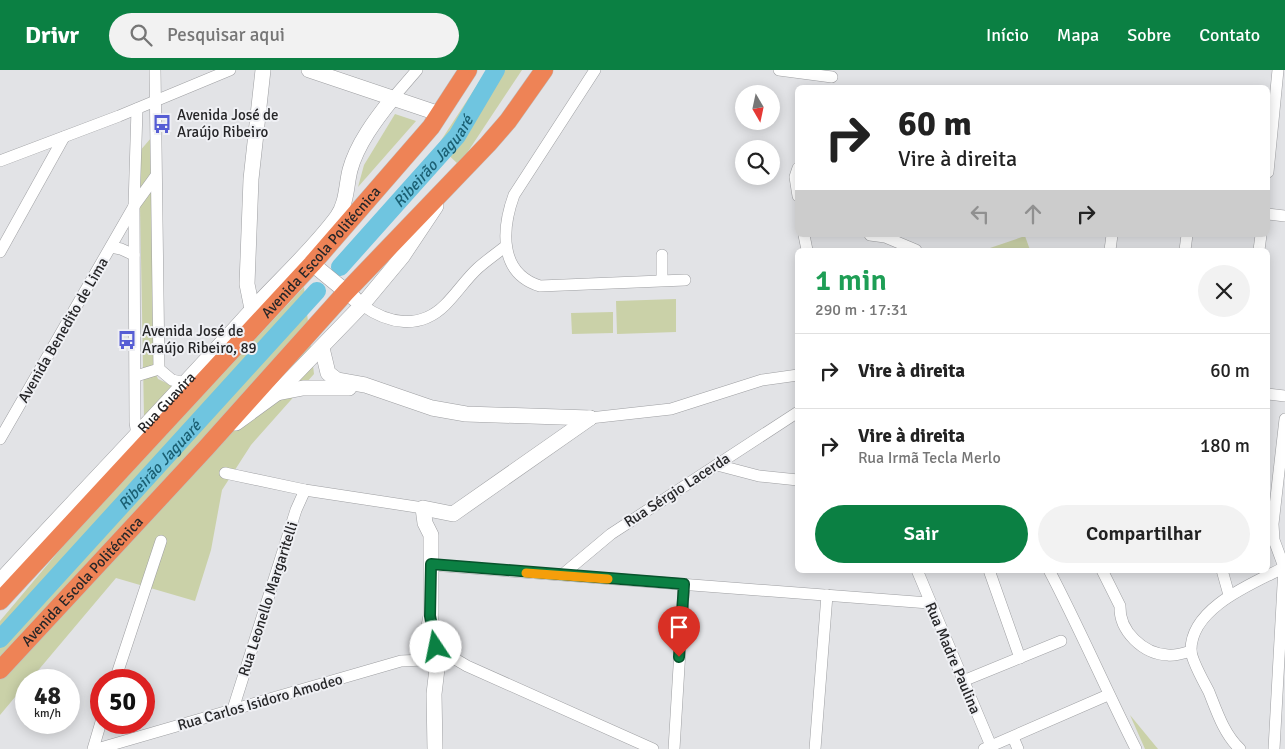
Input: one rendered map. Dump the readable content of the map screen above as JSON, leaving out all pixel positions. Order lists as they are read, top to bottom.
{
  "streets": {
    "highway": ["Avenida Escola Politécnica"],
    "main road": ["Rua Guavira"],
    "street": [
      "Avenida Benedito de Lima",
      "Rua Sérgio Lacerda",
      "Rua Leonello Margaritelli",
      "Rua Madre Paulina",
      "Rua Carlos Isidoro Amodeo"
    ]
  },
  "crossings": [
    ["Avenida Escola Politécnica", "Rua Guavira"],
    ["Rua Leonello Margaritelli", "Rua Carlos Isidoro Amodeo"]
  ],
  "water": ["Ribeirão Jaguaré"],
  "places": {
    "bus stop": ["Avenida José de Araújo Ribeiro", "Avenida José de Araújo Ribeiro, 89"]
  },
  "north": "bottom",
  "page": {
    "header": "Drivr",
    "search": "Pesquisar aqui",
    "nav": [
      "Início",
      "Mapa",
      "Sobre",
      "Contato"
    ],
    "turn": ["60 m", "Vire à direita"],
    "heading": ["1 min", "290 m · 17:31"],
    "list": [
      {
        "name": "Vire à direita",
        "value": "60 m"
      },
      {
        "name": "Vire à direita",
        "note": "Rua Irmã Tecla Merlo",
        "value": "180 m"
      }
    ],
    "buttons": ["Sair", "Compartilhar"],
    "speed": "48 km/h",
    "limit": "50"
  }
}
